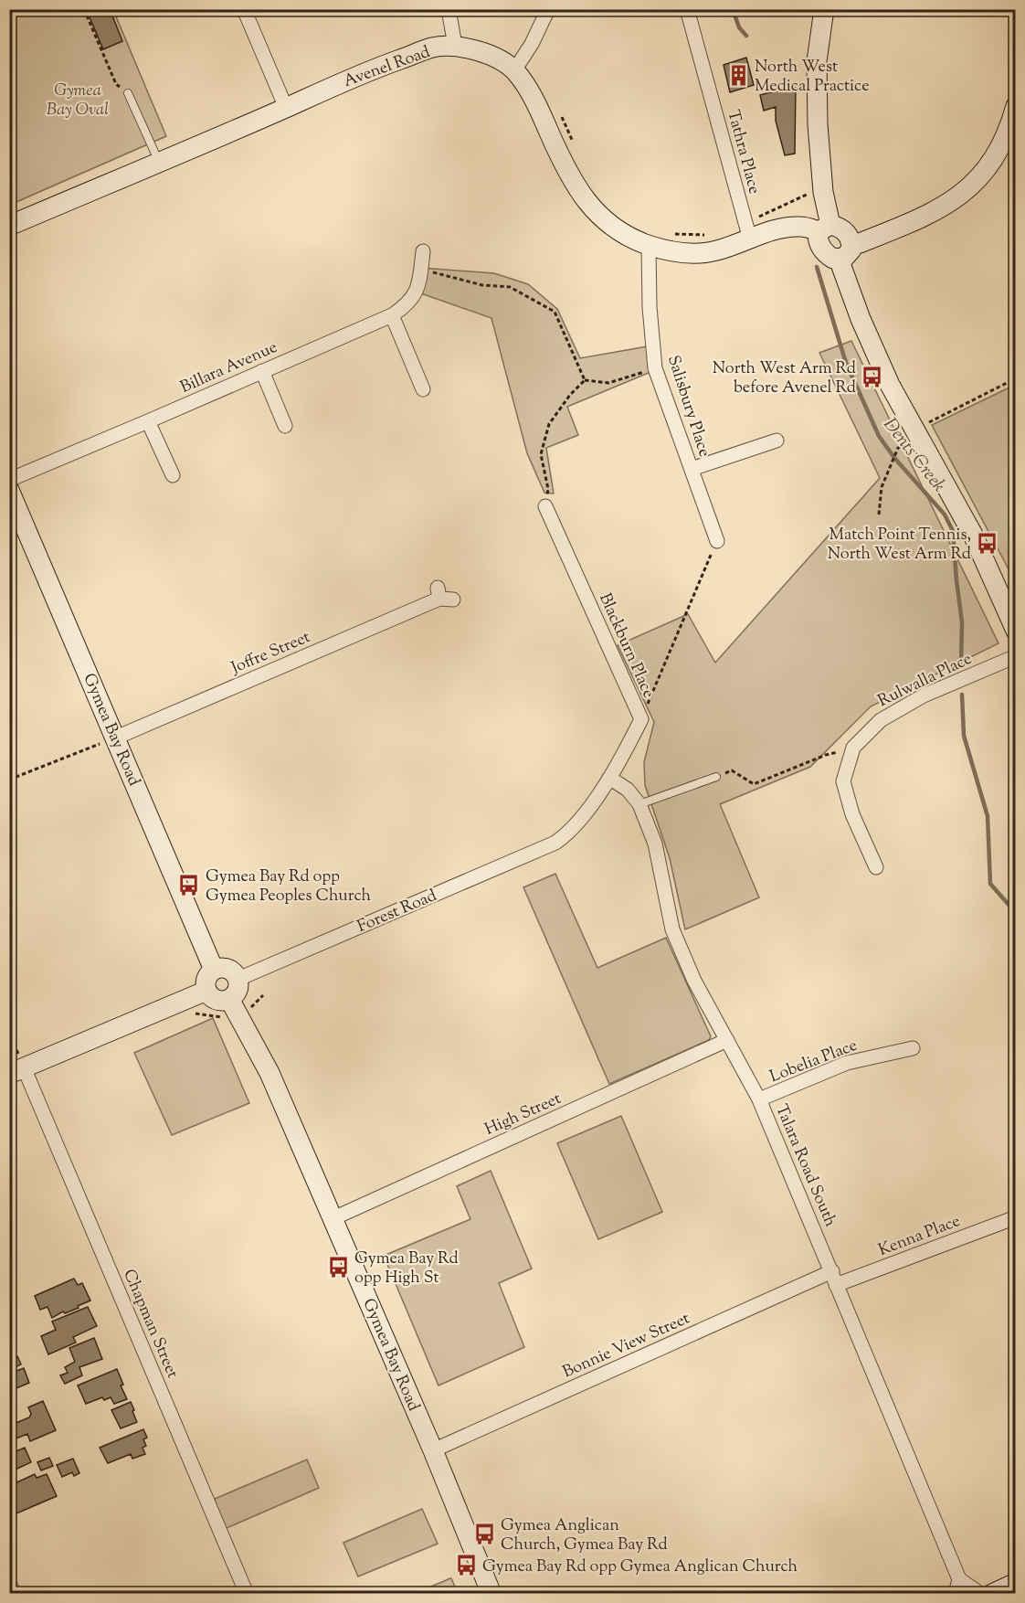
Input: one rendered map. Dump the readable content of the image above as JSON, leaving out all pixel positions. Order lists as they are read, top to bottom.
{
  "streets": {
    "street": [
      "Avenel Road",
      "Tathra Place",
      "Billara Avenue",
      "Salisbury Place",
      "Blackburn Place",
      "Joffre Street",
      "Rulwalla Place",
      "Gymea Bay Road",
      "Forest Road",
      "Lobelia Place",
      "High Street",
      "Talara Road South",
      "Kenna Place",
      "Chapman Street",
      "Bonnie View Street"
    ]
  },
  "crossings": [
    ["Avenel Road", "Tathra Place"],
    ["Avenel Road", "Salisbury Place"],
    ["Blackburn Place", "Forest Road"],
    ["Blackburn Place", "Talara Road South"],
    ["Joffre Street", "Gymea Bay Road"],
    ["Gymea Bay Road", "Forest Road"],
    ["Gymea Bay Road", "High Street"],
    ["Gymea Bay Road", "Bonnie View Street"],
    ["Lobelia Place", "Talara Road South"],
    ["High Street", "Talara Road South"],
    ["Talara Road South", "Kenna Place"],
    ["Talara Road South", "Bonnie View Street"],
    ["Kenna Place", "Bonnie View Street"]
  ],
  "water": ["Dents Creek"],
  "parks": ["Gymea Bay Oval"],
  "places": {
    "building": ["North West Medical Practice"],
    "bus stop": [
      "North West Arm Rd before Avenel Rd",
      "Match Point Tennis, North West Arm Rd",
      "Gymea Bay Rd opp Gymea Peoples Church",
      "Gymea Bay Rd opp High St",
      "Gymea Anglican Church, Gymea Bay Rd",
      "Gymea Bay Rd opp Gymea Anglican Church"
    ]
  }
}
